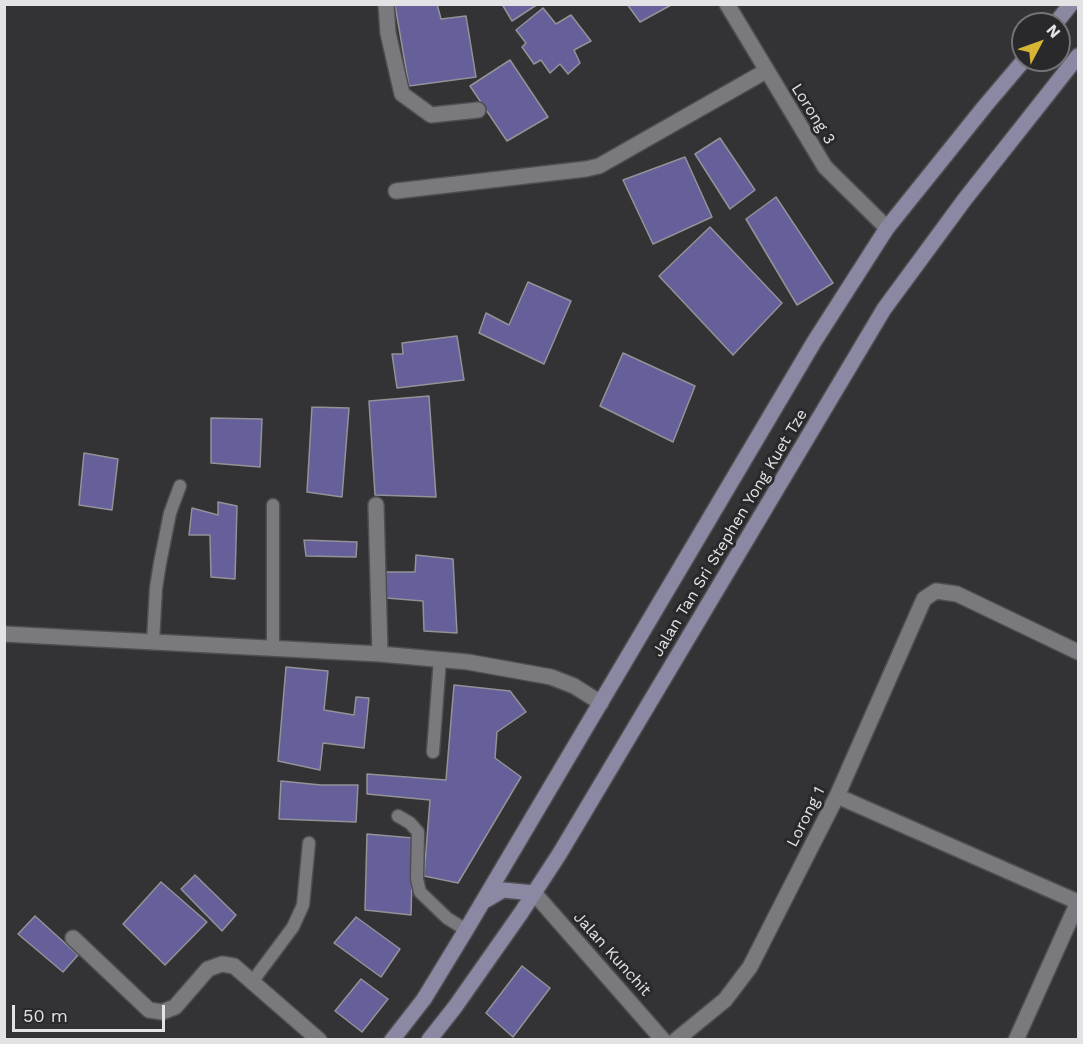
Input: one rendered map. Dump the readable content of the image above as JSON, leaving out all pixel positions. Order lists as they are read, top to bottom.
{
  "streets": {
    "main road": ["Jalan Tan Sri Stephen Yong Kuet Tze"],
    "street": ["Lorong 3", "Lorong 1", "Jalan Kunchit"]
  },
  "crossings": [
    ["Lorong 3", "Jalan Tan Sri Stephen Yong Kuet Tze"],
    ["Jalan Tan Sri Stephen Yong Kuet Tze", "Jalan Kunchit"]
  ],
  "scale_bar": "50 m",
  "north": "top right"
}
